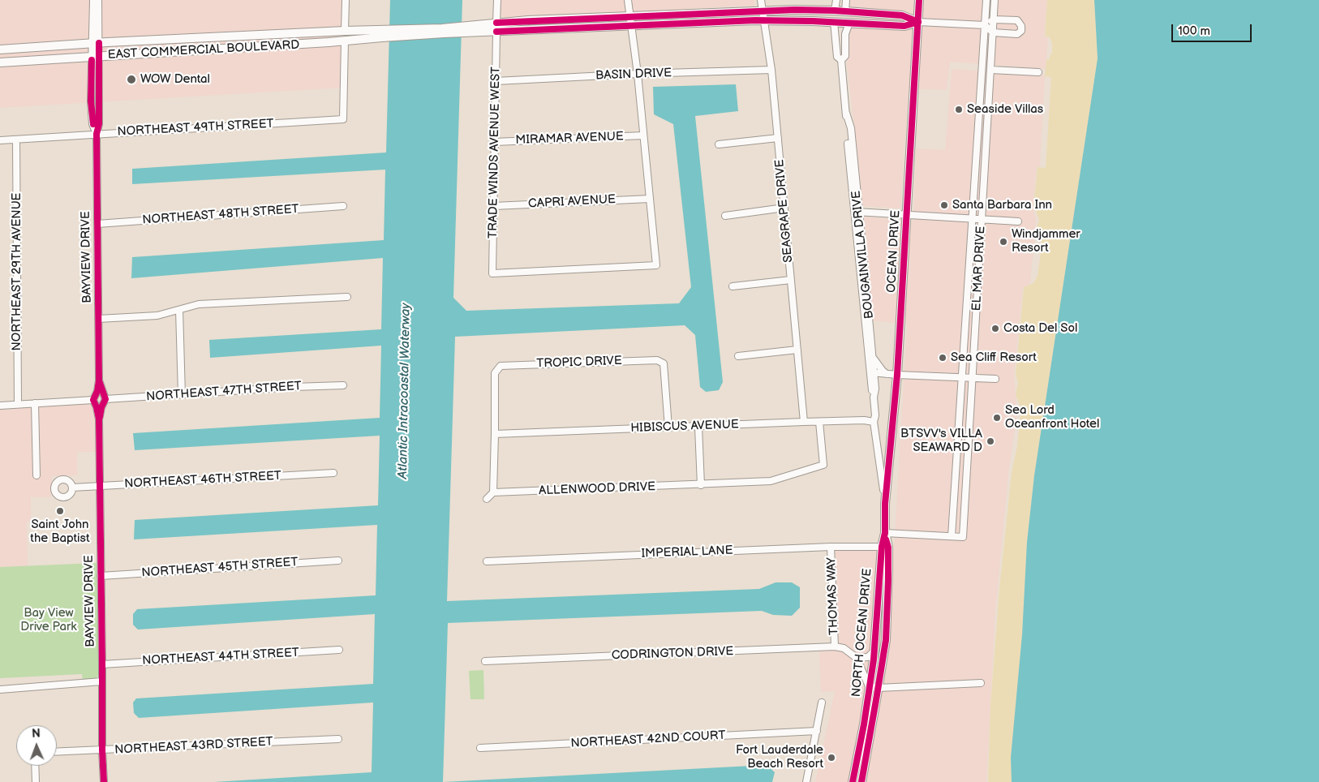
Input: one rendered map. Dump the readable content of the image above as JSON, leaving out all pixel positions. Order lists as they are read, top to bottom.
{
  "streets": {
    "main road": ["EAST COMMERCIAL BOULEVARD", "OCEAN DRIVE", "NORTH OCEAN DRIVE"],
    "street": [
      "BASIN DRIVE",
      "NORTHEAST 49TH STREET",
      "MIRAMAR AVENUE",
      "TRADE WINDS AVENUE WEST",
      "CAPRI AVENUE",
      "SEAGRAPE DRIVE",
      "NORTHEAST 48TH STREET",
      "BOUGAINVILLA DRIVE",
      "BAYVIEW DRIVE",
      "EL MAR DRIVE",
      "NORTHEAST 29TH AVENUE",
      "TROPIC DRIVE",
      "NORTHEAST 47TH STREET",
      "HIBISCUS AVENUE",
      "NORTHEAST 46TH STREET",
      "ALLENWOOD DRIVE",
      "IMPERIAL LANE",
      "NORTHEAST 45TH STREET",
      "THOMAS WAY",
      "CODRINGTON DRIVE",
      "NORTHEAST 44TH STREET",
      "NORTHEAST 42ND COURT",
      "NORTHEAST 43RD STREET"
    ]
  },
  "crossings": [
    ["EAST COMMERCIAL BOULEVARD", "NORTHEAST 49TH STREET"],
    ["EAST COMMERCIAL BOULEVARD", "BAYVIEW DRIVE"],
    ["BASIN DRIVE", "TRADE WINDS AVENUE WEST"],
    ["BASIN DRIVE", "SEAGRAPE DRIVE"],
    ["NORTHEAST 49TH STREET", "BAYVIEW DRIVE"],
    ["NORTHEAST 49TH STREET", "NORTHEAST 29TH AVENUE"],
    ["MIRAMAR AVENUE", "TRADE WINDS AVENUE WEST"],
    ["TRADE WINDS AVENUE WEST", "CAPRI AVENUE"],
    ["SEAGRAPE DRIVE", "HIBISCUS AVENUE"],
    ["NORTHEAST 48TH STREET", "BAYVIEW DRIVE"],
    ["OCEAN DRIVE", "BOUGAINVILLA DRIVE"],
    ["OCEAN DRIVE", "NORTH OCEAN DRIVE"],
    ["BOUGAINVILLA DRIVE", "HIBISCUS AVENUE"],
    ["BOUGAINVILLA DRIVE", "NORTH OCEAN DRIVE"],
    ["BAYVIEW DRIVE", "NORTHEAST 47TH STREET"],
    ["BAYVIEW DRIVE", "NORTHEAST 46TH STREET"],
    ["BAYVIEW DRIVE", "NORTHEAST 45TH STREET"],
    ["BAYVIEW DRIVE", "NORTHEAST 44TH STREET"],
    ["BAYVIEW DRIVE", "NORTHEAST 43RD STREET"],
    ["TROPIC DRIVE", "HIBISCUS AVENUE"],
    ["HIBISCUS AVENUE", "ALLENWOOD DRIVE"],
    ["IMPERIAL LANE", "THOMAS WAY"],
    ["IMPERIAL LANE", "NORTH OCEAN DRIVE"],
    ["THOMAS WAY", "CODRINGTON DRIVE"]
  ],
  "water": ["Atlantic Intracoastal Waterway"],
  "parks": ["Bay View Drive Park"],
  "places": [
    "WOW Dental",
    "Seaside Villas",
    "Santa Barbara Inn",
    "Windjammer Resort",
    "Costa Del Sol",
    "Sea Cliff Resort",
    "Sea Lord Oceanfront Hotel",
    "BTSVV's VILLA SEAWARD D",
    "Saint John the Baptist",
    "Fort Lauderdale Beach Resort"
  ],
  "scale_bar": "100 m",
  "north": "top"
}
